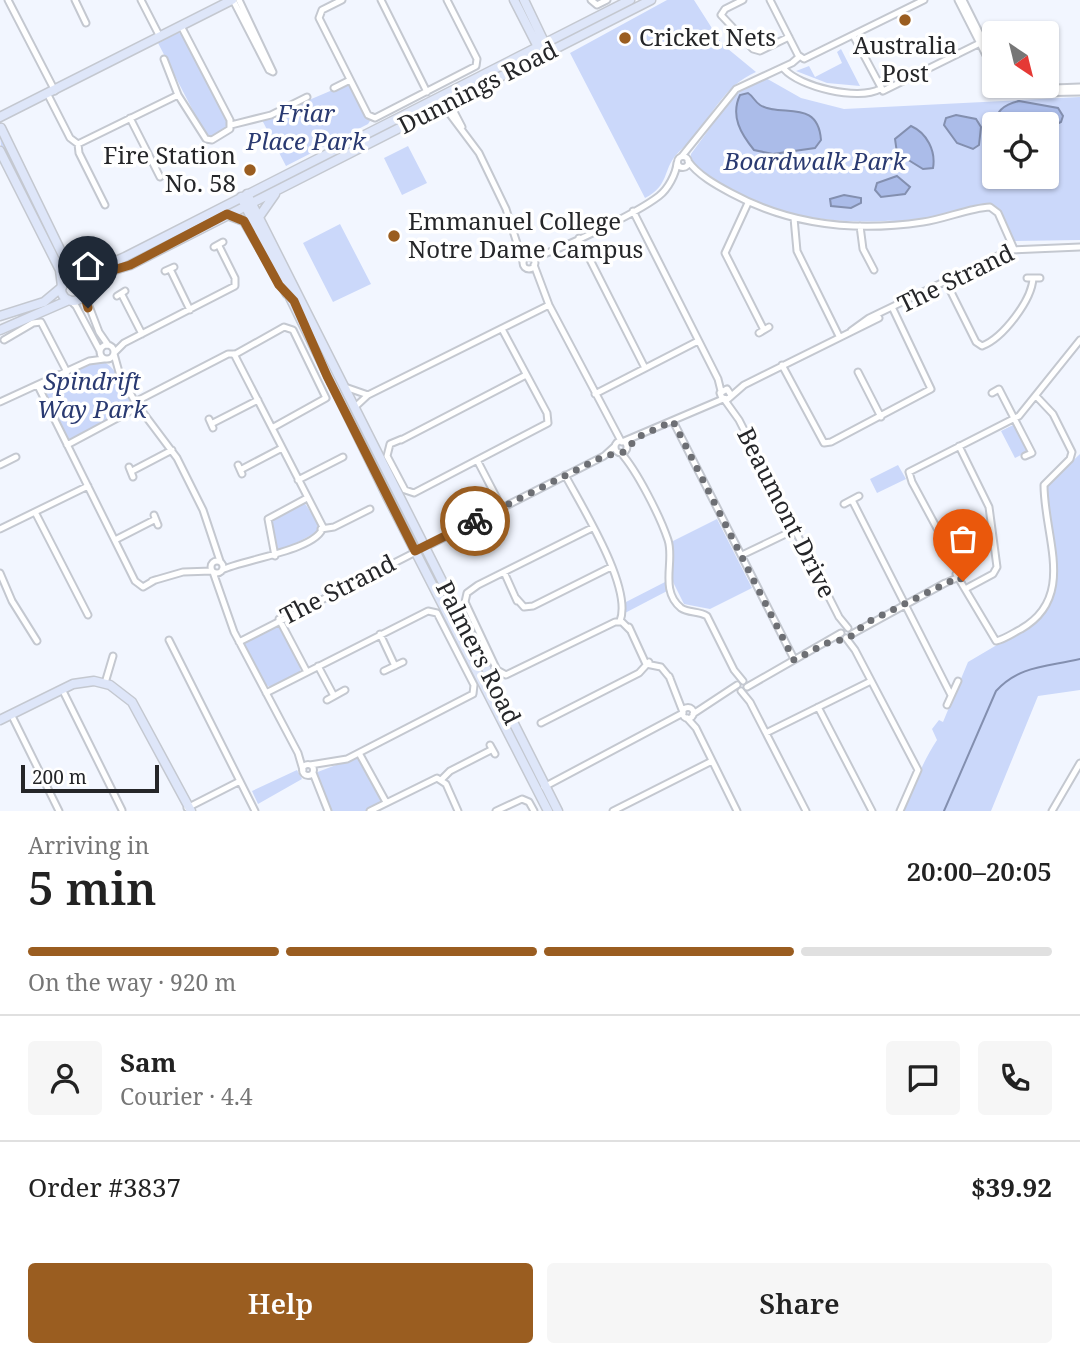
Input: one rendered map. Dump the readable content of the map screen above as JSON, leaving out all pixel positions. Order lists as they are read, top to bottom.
{
  "streets": {
    "main road": ["Dunnings Road", "Palmers Road"],
    "street": ["The Strand", "Beaumont Drive"]
  },
  "crossings": [
    ["Dunnings Road", "Palmers Road"],
    ["The Strand", "Beaumont Drive"],
    ["The Strand", "Palmers Road"]
  ],
  "parks": ["Friar Place Park", "Boardwalk Park", "Spindrift Way Park"],
  "places": [
    "Australia Post",
    "Cricket Nets",
    "Fire Station No. 58",
    "Emmanuel College Notre Dame Campus"
  ],
  "scale_bar": "200 m",
  "north": "bottom right",
  "page": {
    "scale": "200 m",
    "heading": ["5 min", "Arriving in", "20:00–20:05"],
    "panel": [
      "Sam",
      "Courier · 4.4",
      "Order #3837",
      "$39.92"
    ],
    "bar": "On the way · 920 m",
    "buttons": ["Help", "Share"]
  }
}
